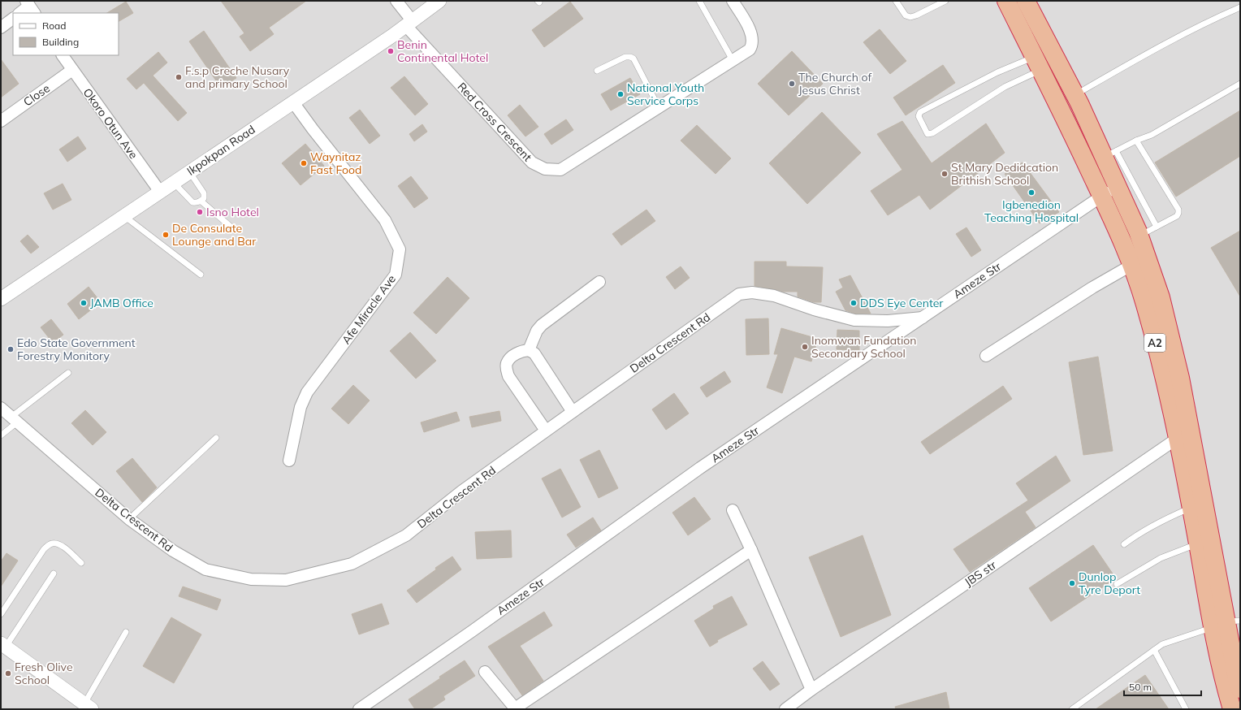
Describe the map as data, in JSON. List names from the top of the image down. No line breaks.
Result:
{"streets":{"highway":["A2"],"street":["Close","Red Cross Crescent","Okoro Otun Ave","Ikpokpan Road","Ameze Str","Afe Miracle Ave","Delta Crescent Rd","JBS str"]},"crossings":[["Close","Okoro Otun Ave"],["Red Cross Crescent","Ikpokpan Road"],["Okoro Otun Ave","Ikpokpan Road"],["Ikpokpan Road","Afe Miracle Ave"],["Ameze Str","Delta Crescent Rd"],["Ameze Str","A2"],["A2","JBS str"]],"places":["Benin Continental Hotel","F.s.p Creche Nusary and primary School","The Church of Jesus Christ","National Youth Service Corps","Waynitaz Fast Food","St Mary Dedidcation Brithish School","Igbenedion Teaching Hospital","Isno Hotel","De Consulate Lounge and Bar","JAMB Office","DDS Eye Center","Inomwan Fundation Secondary School","Edo State Government Forestry Monitory","Dunlop Tyre Deport","Fresh Olive School"],"legend":["Road","Building"],"scale_bar":"50 m"}
